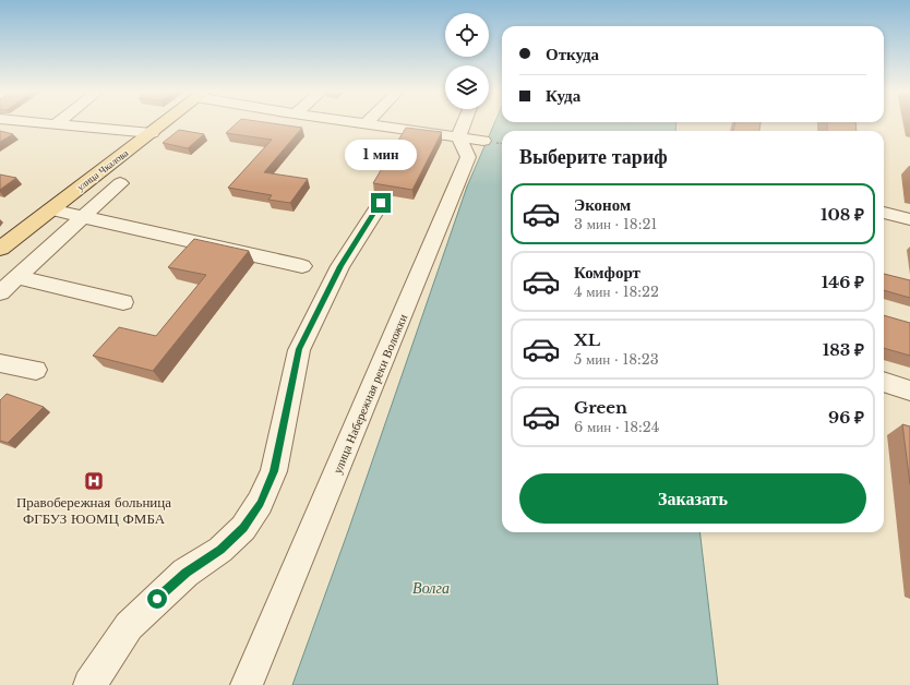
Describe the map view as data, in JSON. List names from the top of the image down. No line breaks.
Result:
{"streets":{"main road":["улица Чкалова"],"street":["улица Набережная реки Воложки"]},"water":["Волга"],"places":{"hospital":["Правобережная больница ФГБУЗ ЮОМЦ ФМБА"]},"page":{"banner":["Откуда","Куда"],"heading":"Выберите тариф","bubble":"1 мин","list":[{"name":"Эконом","note":"3 мин · 18:21","value":"108 ₽"},{"name":"Комфорт","note":"4 мин · 18:22","value":"146 ₽"},{"name":"XL","note":"5 мин · 18:23","value":"183 ₽"},{"name":"Green","note":"6 мин · 18:24","value":"96 ₽"}],"buttons":"Заказать"}}
